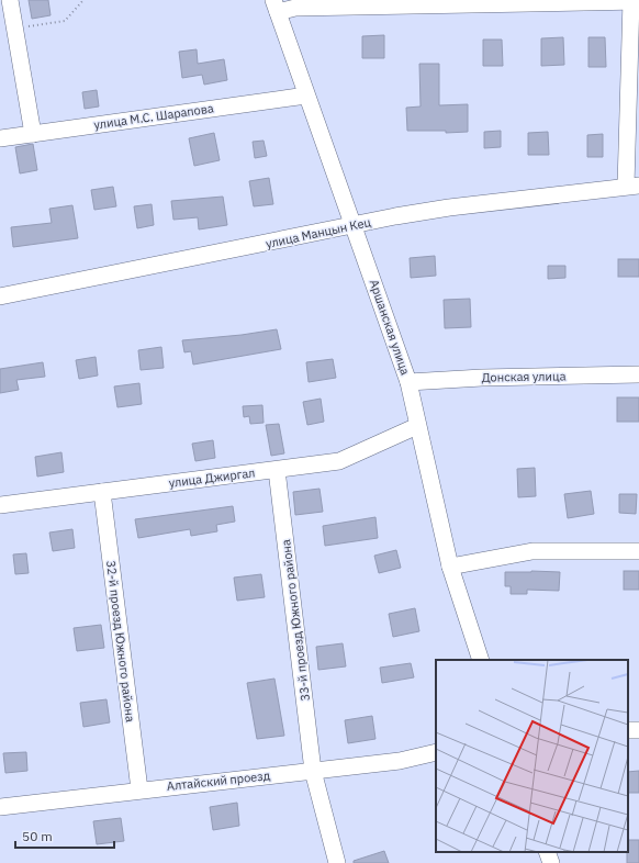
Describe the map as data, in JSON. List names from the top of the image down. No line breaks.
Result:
{"streets":{"street":["улица М.С. Шарапова","улица Манцын Кец","Аршанская улица","Донская улица","улица Джиргал","33-й проезд Южного района","32-й проезд Южного района","Алтайский проезд"]},"crossings":[["улица М.С. Шарапова","Аршанская улица"],["улица Манцын Кец","Аршанская улица"],["Аршанская улица","Донская улица"],["Аршанская улица","улица Джиргал"],["улица Джиргал","33-й проезд Южного района"],["улица Джиргал","32-й проезд Южного района"],["33-й проезд Южного района","Алтайский проезд"],["32-й проезд Южного района","Алтайский проезд"]],"scale_bar":"50 m"}
